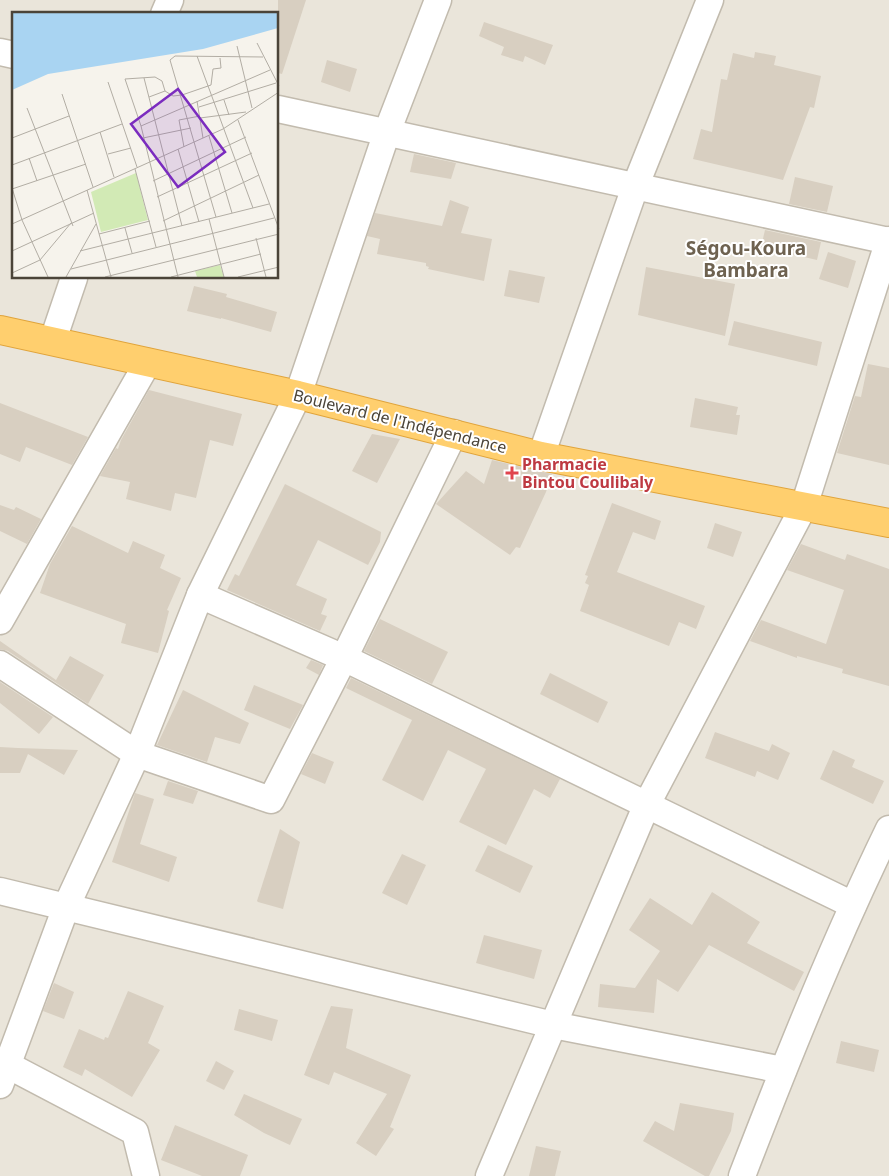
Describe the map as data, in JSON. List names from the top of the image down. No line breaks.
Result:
{"streets":{"highway":["Boulevard de l'Indépendance"]},"districts":["Ségou-Koura Bambara"],"places":{"health":["Pharmacie Bintou Coulibaly"]}}
